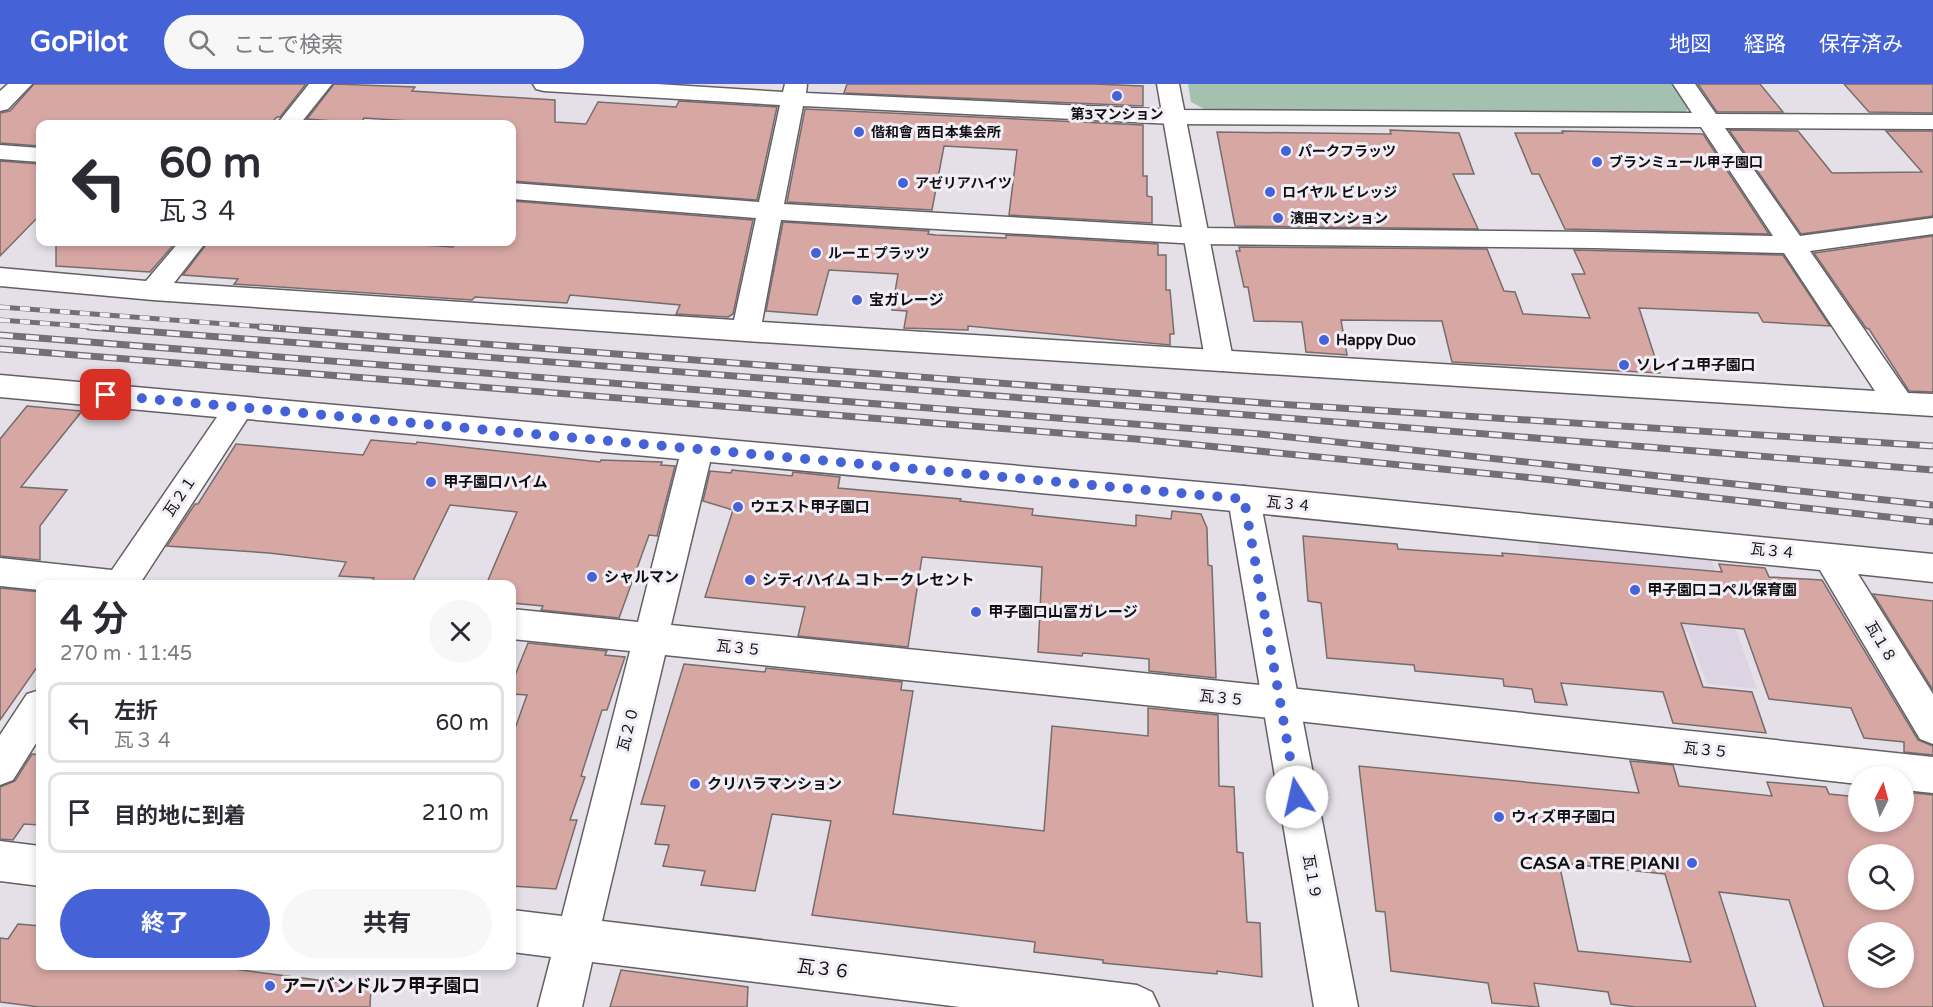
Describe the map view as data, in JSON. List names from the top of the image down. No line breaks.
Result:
{"streets":{"street":["瓦２１","瓦３４","瓦１８","瓦３５","瓦２０","瓦１９","瓦３６"]},"crossings":[["瓦２１","瓦３４"],["瓦３４","瓦１８"],["瓦３４","瓦２０"],["瓦３４","瓦１９"],["瓦３５","瓦２０"],["瓦３５","瓦１９"],["瓦２０","瓦３６"]],"places":["第3マンション","偕和會 西日本集会所","パークフラッツ","ブランミュール甲子園口","アゼリアハイツ","ロイヤル ビレッジ","濱田マンション","ルーエ プラッツ","宝ガレージ","Happy Duo","ソレイユ甲子園口","甲子園口ハイム","ウエスト甲子園口","シャルマン","シティハイム コトークレセント","甲子園口コペル保育園","甲子園口山冨ガレージ","クリハラマンション","ウィズ甲子園口","CASA a TRE PIANI","アーバンドルフ甲子園口"],"north":"top","page":{"header":"GoPilot","search":"ここで検索","nav":["地図","経路","保存済み"],"turn":["60 m","瓦３４"],"heading":["4 分","270 m · 11:45"],"list":[{"name":"左折","note":"瓦３４","value":"60 m"},{"name":"目的地に到着","value":"210 m"}],"buttons":["終了","共有"]}}
